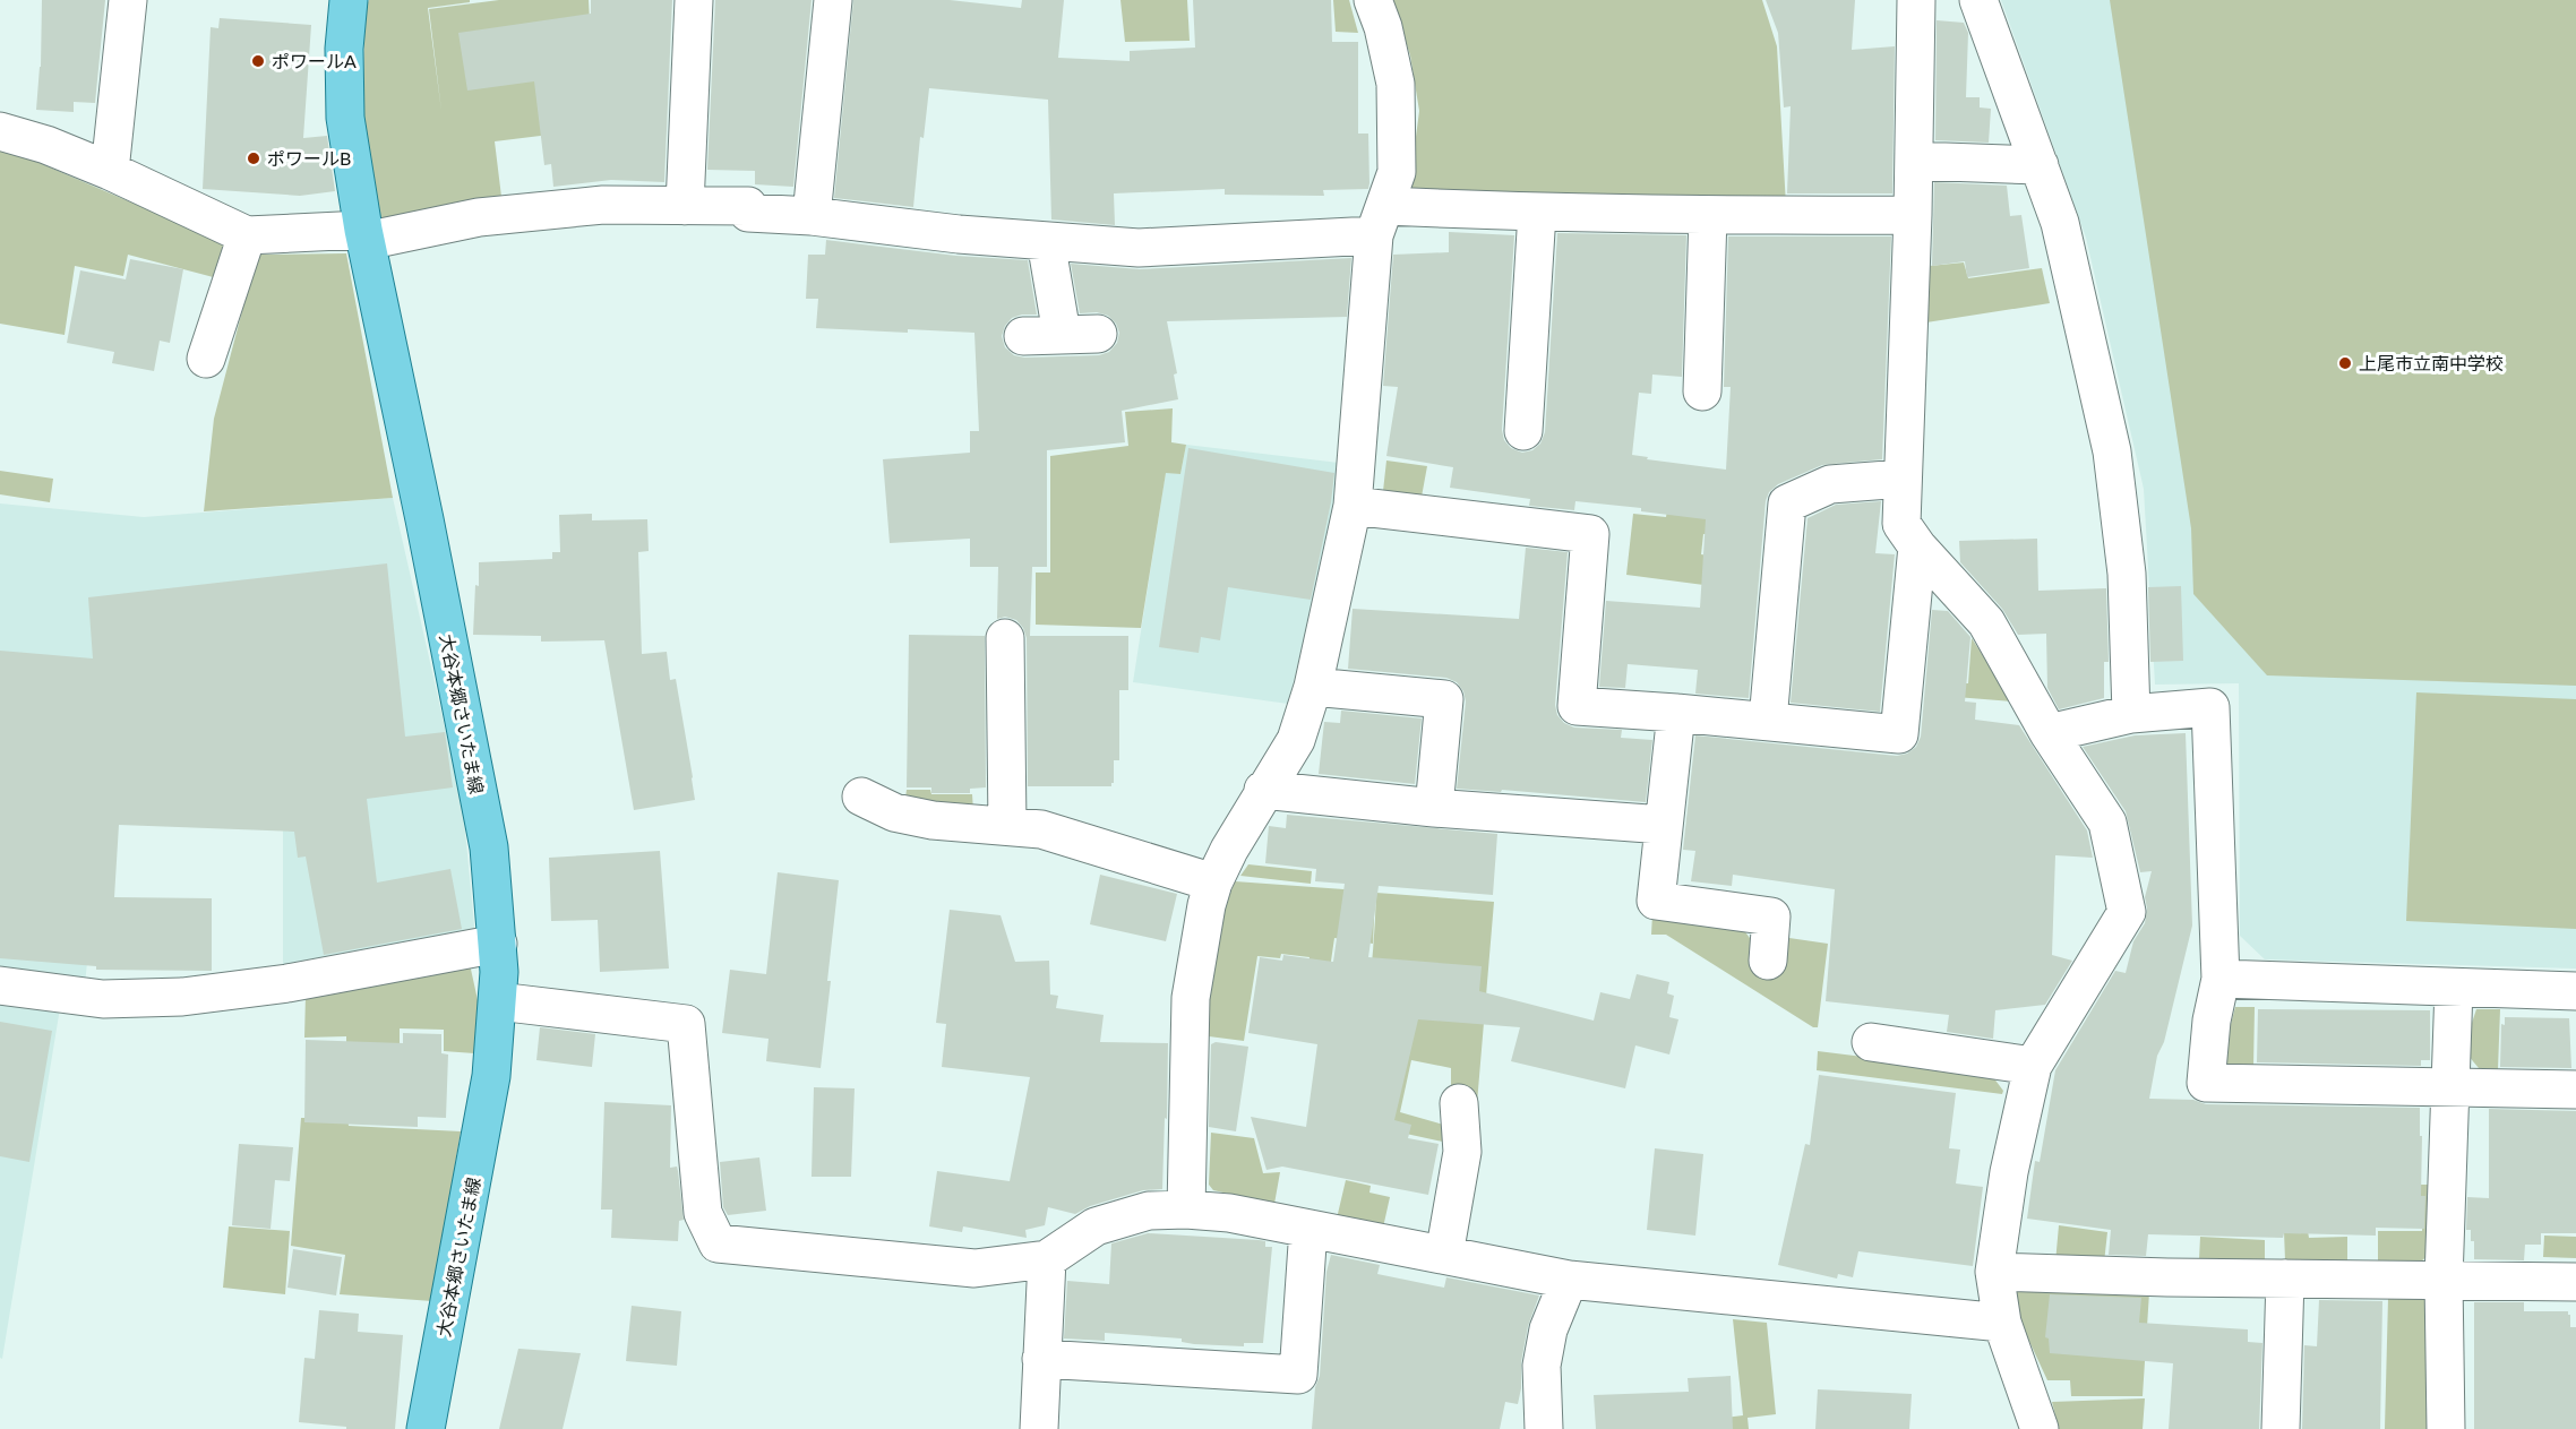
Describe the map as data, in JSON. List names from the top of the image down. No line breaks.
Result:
{"streets":{"main road":["大谷本郷さいたま線"]},"places":["ポワールA","ポワールB","上尾市立南中学校"]}
